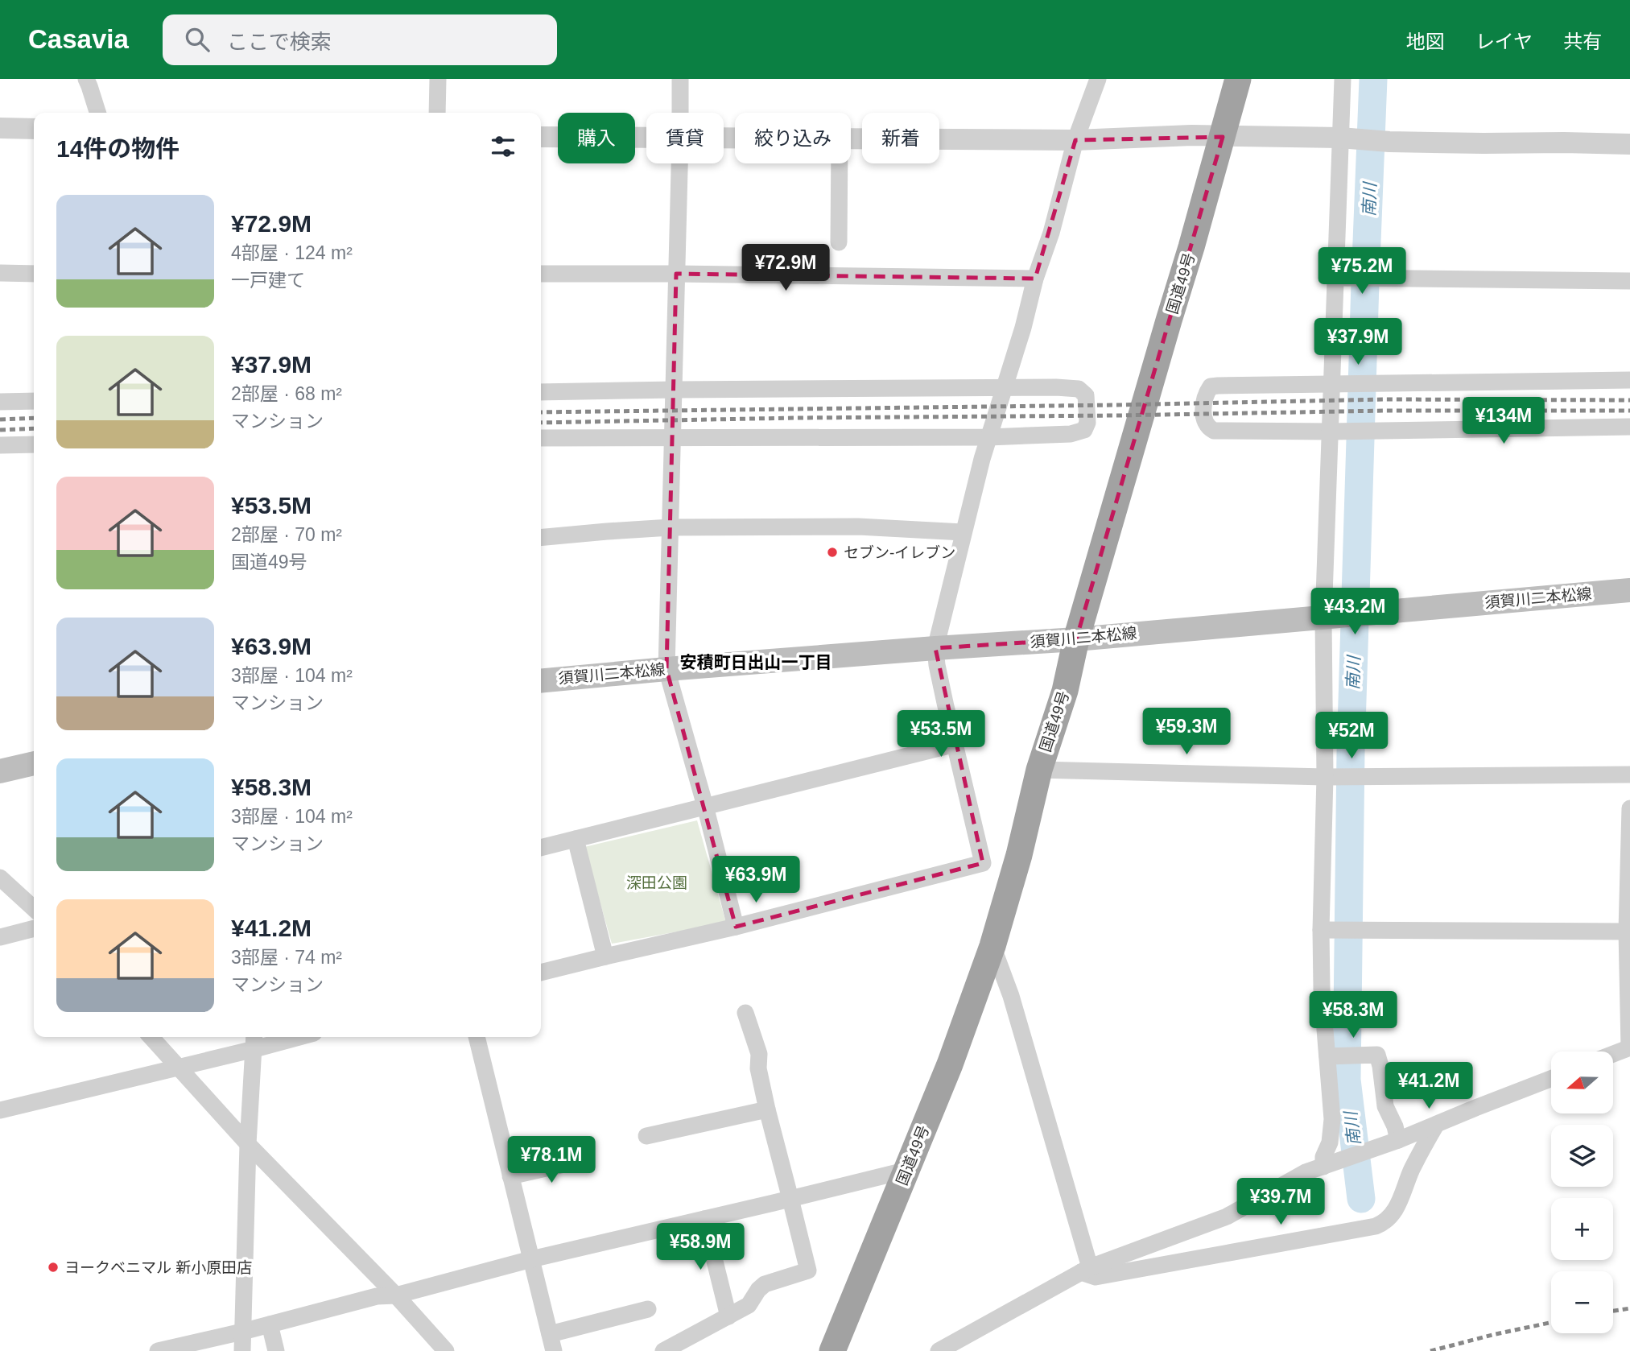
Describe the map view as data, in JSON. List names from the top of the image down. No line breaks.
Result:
{"streets":{"highway":["国道49号"],"main road":["須賀川二本松線"]},"crossings":[["国道49号","須賀川二本松線"]],"districts":["安積町日出山一丁目"],"water":["南川"],"parks":["深田公園"],"places":["セブン-イレブン","ヨークベニマル 新小原田店"],"north":"left","page":{"header":"Casavia","search":"ここで検索","nav":["地図","レイヤ","共有"],"chip":["購入","賃貸","絞り込み","新着"],"heading":"14件の物件","list":[{"name":"¥72.9M","note":"4部屋 · 124 m² · 一戸建て"},{"name":"¥37.9M","note":"2部屋 · 68 m² · マンション"},{"name":"¥53.5M","note":"2部屋 · 70 m² · 国道49号"},{"name":"¥63.9M","note":"3部屋 · 104 m² · マンション"},{"name":"¥58.3M","note":"3部屋 · 104 m² · マンション"},{"name":"¥41.2M","note":"3部屋 · 74 m² · マンション"}],"price":["¥72.9M","¥75.2M","¥37.9M","¥134M","¥43.2M","¥59.3M","¥53.5M","¥52M","¥63.9M","¥58.3M","¥41.2M","¥78.1M","¥39.7M","¥58.9M"],"map_buttons":["+","−"]}}
